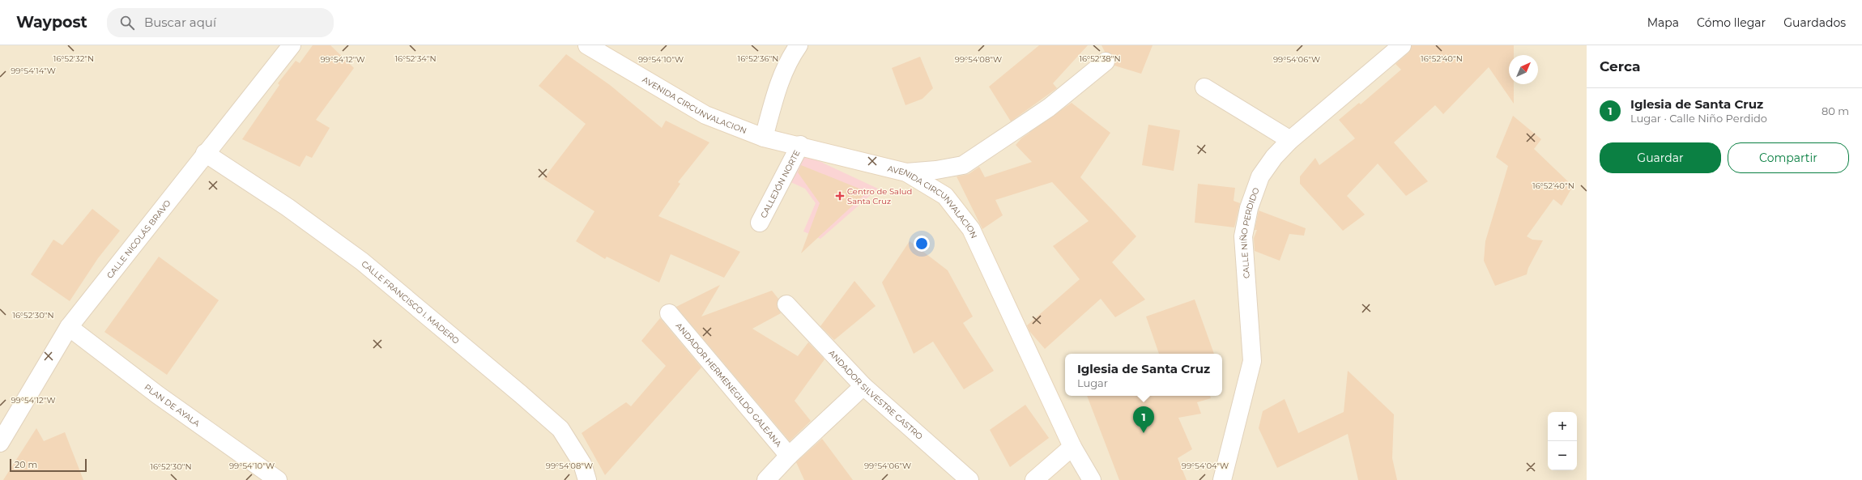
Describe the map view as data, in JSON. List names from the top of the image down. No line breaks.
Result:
{"streets":{"street":["AVENIDA CIRCUNVALACION","CALLEJÓN NORTE","CALLE NIÑO PERDIDO","CALLE NICOLÁS BRAVO","CALLE FRANCISCO I. MADERO","ANDADOR HERMENEGILDO GALEANA","ANDADOR SILVESTRE CASTRO","PLAN DE AYALA"]},"crossings":[["AVENIDA CIRCUNVALACION","CALLEJÓN NORTE"],["CALLE NICOLÁS BRAVO","CALLE FRANCISCO I. MADERO"],["CALLE NICOLÁS BRAVO","PLAN DE AYALA"]],"places":{"health":["Centro de Salud Santa Cruz"]},"scale_bar":"20 m","north":"top right","page":{"header":"Waypost","search":"Buscar aquí","nav":["Mapa","Cómo llegar","Guardados"],"heading":"Cerca","list":[{"mark":"1","name":"Iglesia de Santa Cruz","note":"Lugar · Calle Niño Perdido","value":"80 m"}],"buttons":["Guardar","Compartir"],"popup":["Iglesia de Santa Cruz","Lugar"],"pins":"1","map_buttons":["+","−"],"scale":"20 m"},"coordinates":["16°52'32\"N","16°52'34\"N","16°52'36\"N","16°52'38\"N","16°52'40\"N","99°54'12\"W","99°54'10\"W","99°54'08\"W","99°54'06\"W","99°54'14\"W","16°52'30\"N","99°54'04\"W"]}
